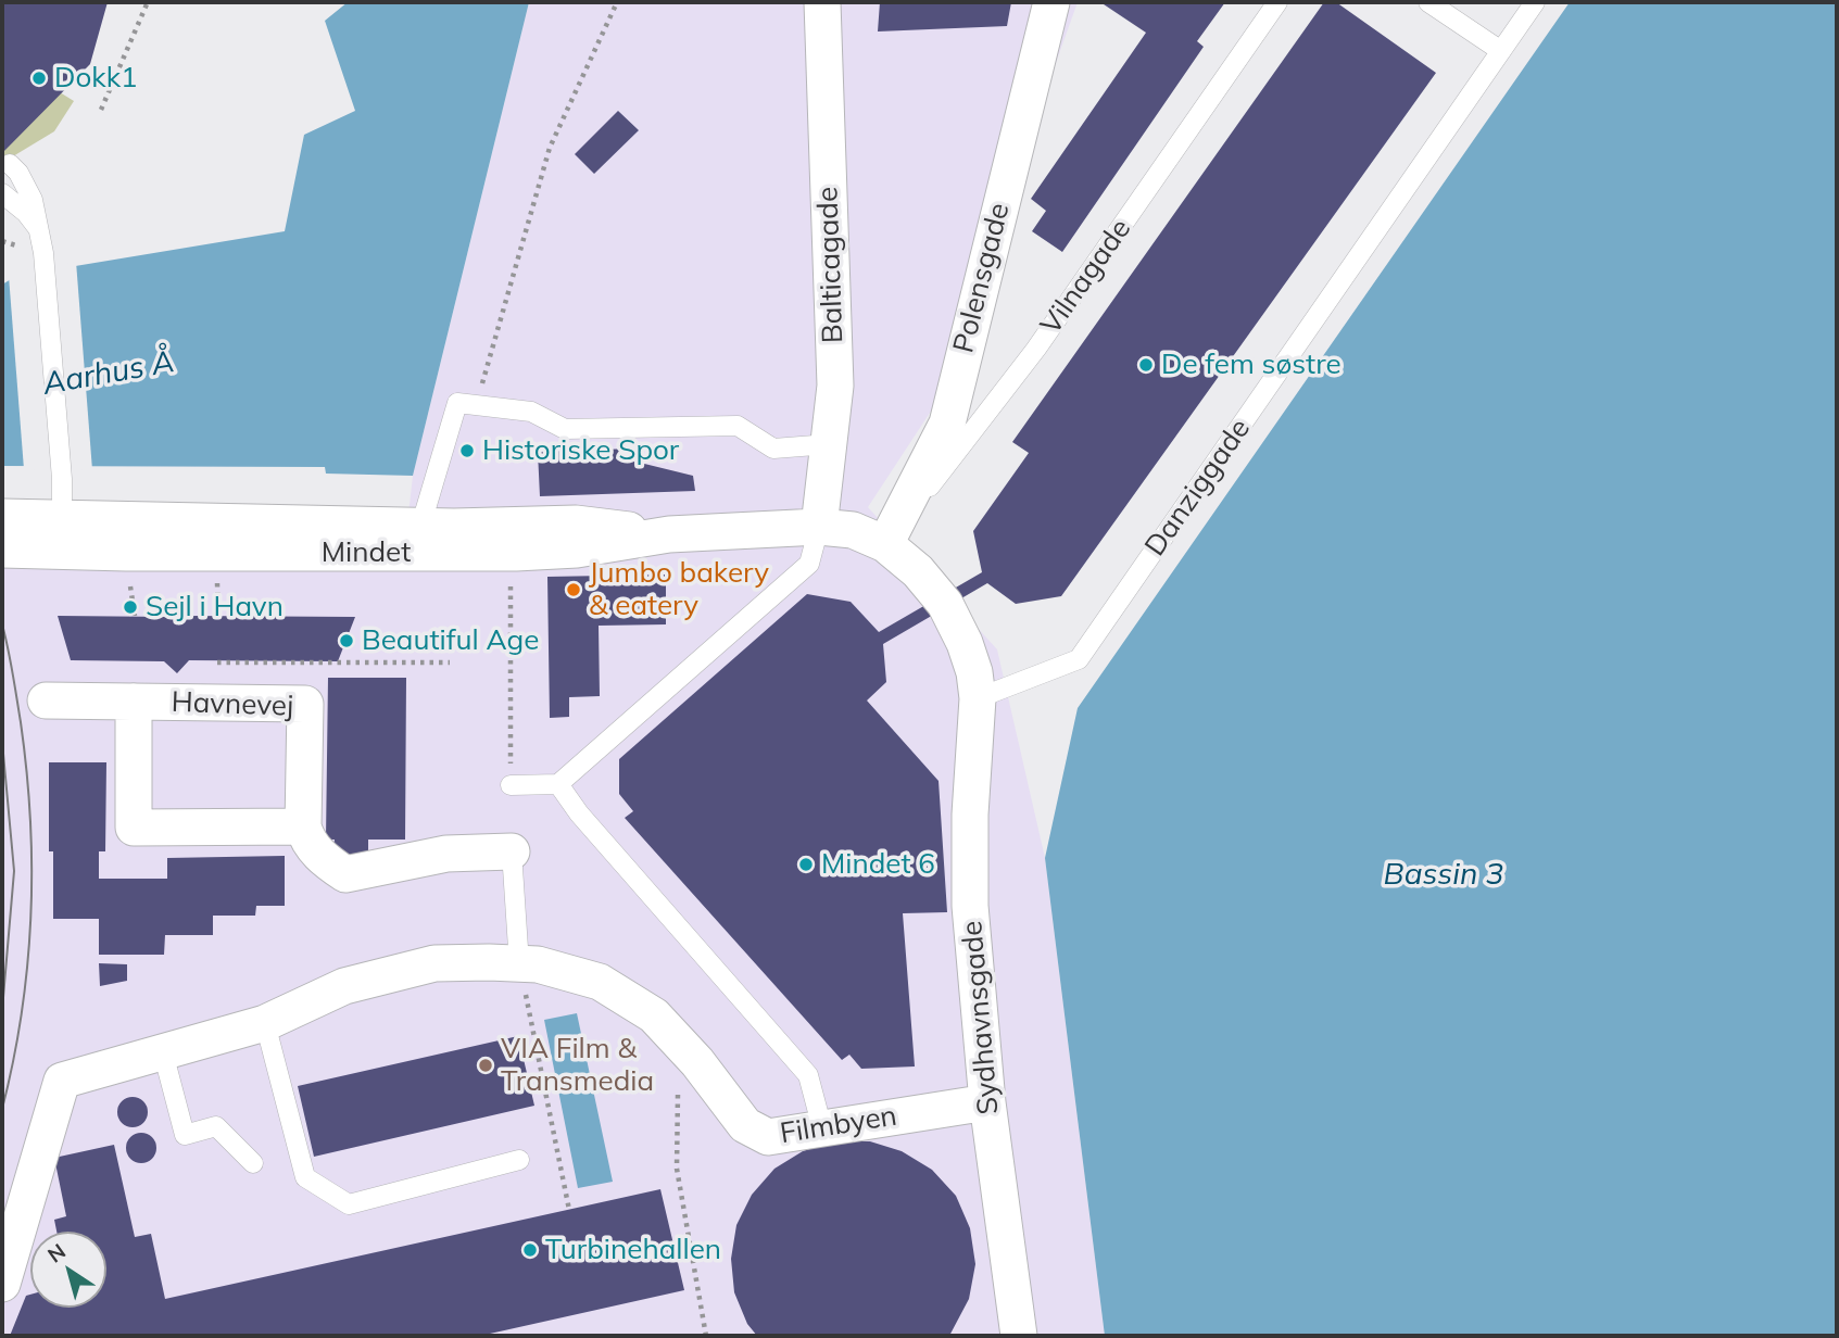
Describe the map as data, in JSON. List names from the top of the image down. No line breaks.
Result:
{"streets":{"street":["Balticagade","Polensgade","Mindet","Havnevej","Sydhavnsgade","Filmbyen"],"lane":["Vilnagade","Danziggade"]},"crossings":[["Balticagade","Mindet"],["Vilnagade","Polensgade"],["Vilnagade","Mindet"],["Polensgade","Mindet"],["Danziggade","Mindet"],["Danziggade","Sydhavnsgade"],["Mindet","Sydhavnsgade"],["Sydhavnsgade","Filmbyen"]],"water":["Aarhus Å","Bassin 3"],"places":["Dokk1","De fem søstre","Historiske Spor","Jumbo bakery & eatery","Sejl i Havn","Beautiful Age","Mindet 6","VIA Film & Transmedia","Turbinehallen"],"north":"top left"}
